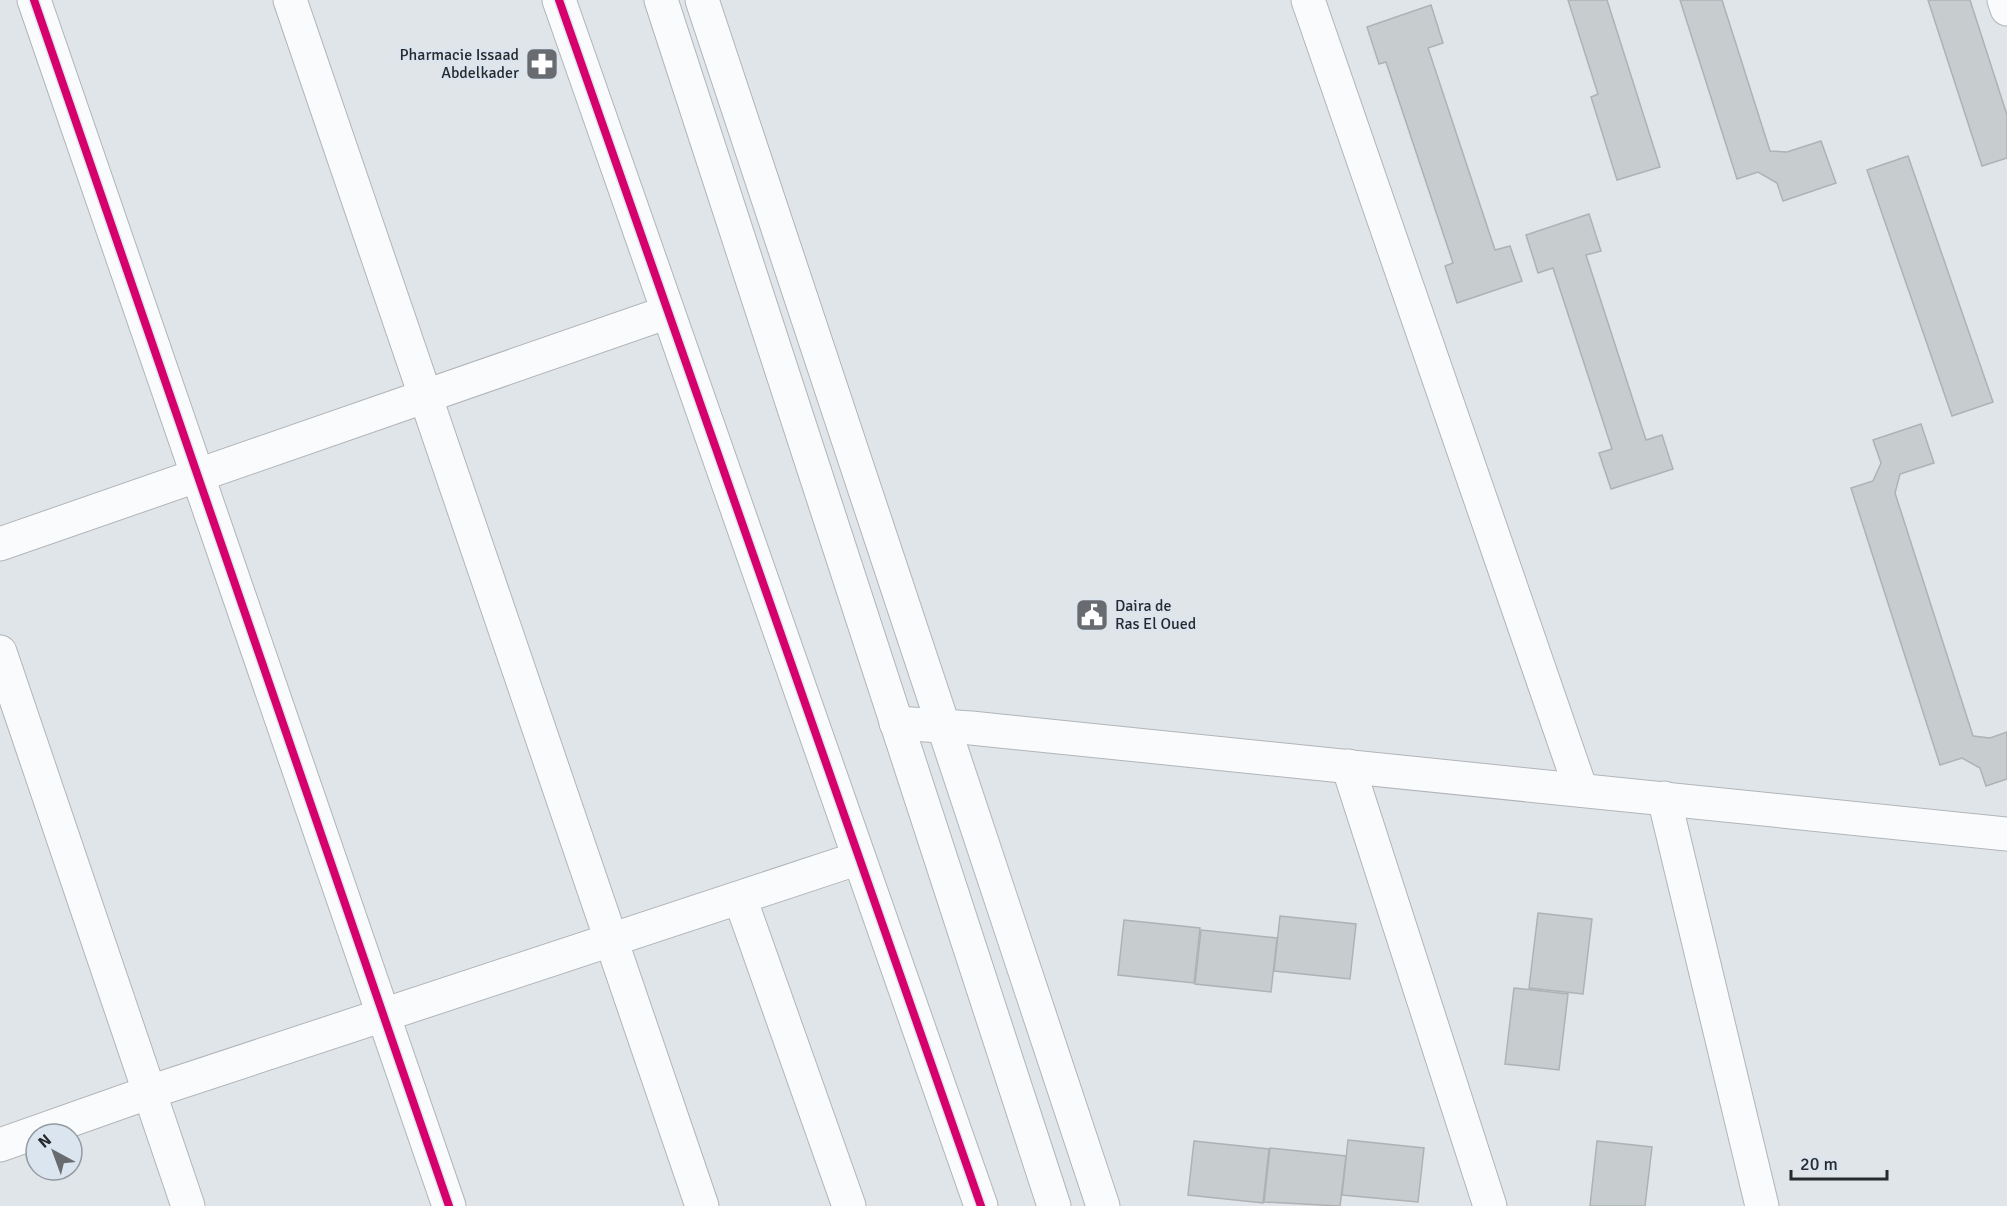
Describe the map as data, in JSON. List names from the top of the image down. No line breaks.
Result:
{"places":{"pharmacy":["Pharmacie Issaad Abdelkader"],"public building":["Daira de Ras El Oued"]},"scale_bar":"20 m","north":"top left"}
